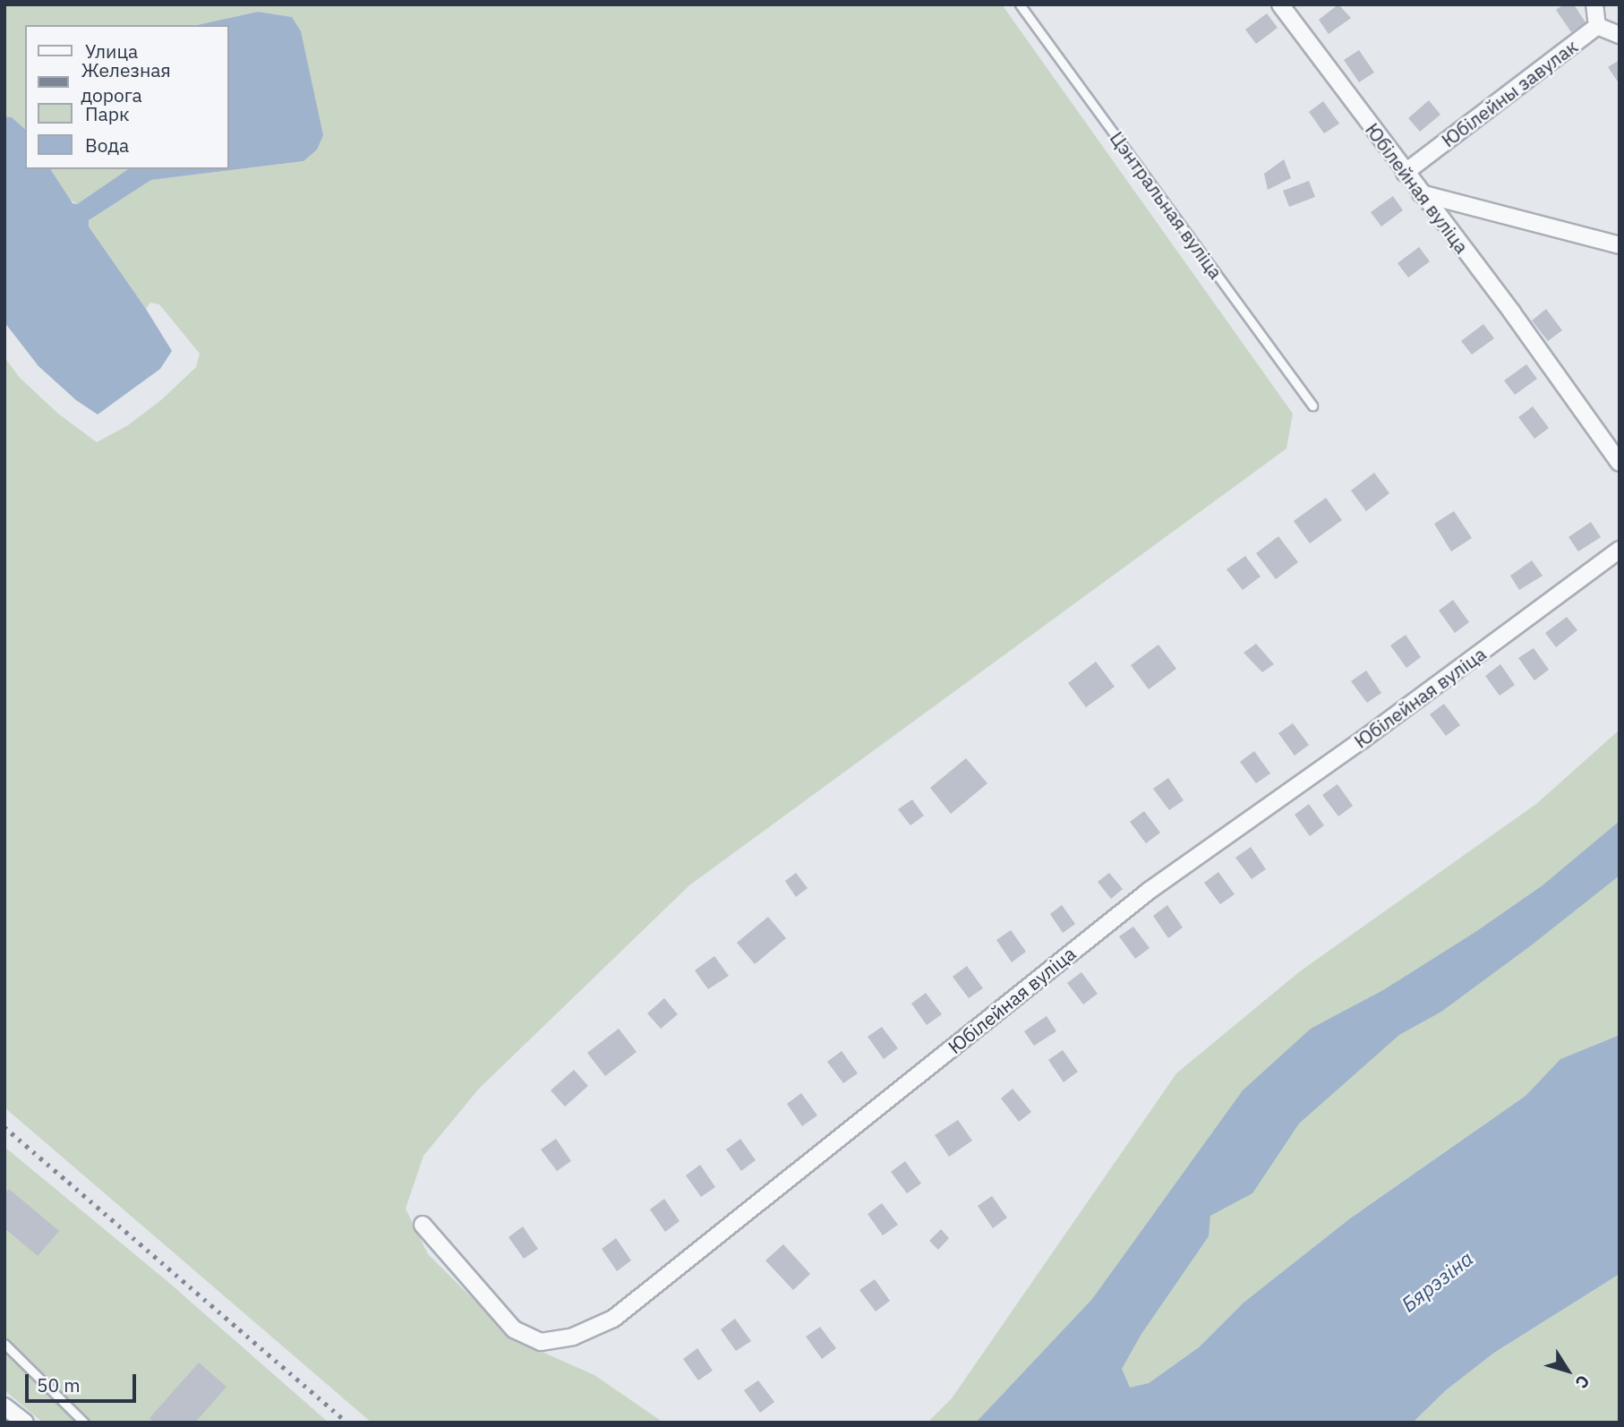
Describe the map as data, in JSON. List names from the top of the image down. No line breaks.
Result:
{"streets":{"street":["Юбілейны завулак","Юбілейная вуліца"],"lane":["Цэнтральная вуліца"]},"crossings":[["Юбілейны завулак","Юбілейная вуліца"]],"water":["Бярэзіна"],"legend":["Улица","Железная дорога","Парк","Вода"],"scale_bar":"50 m","north":"bottom right"}
